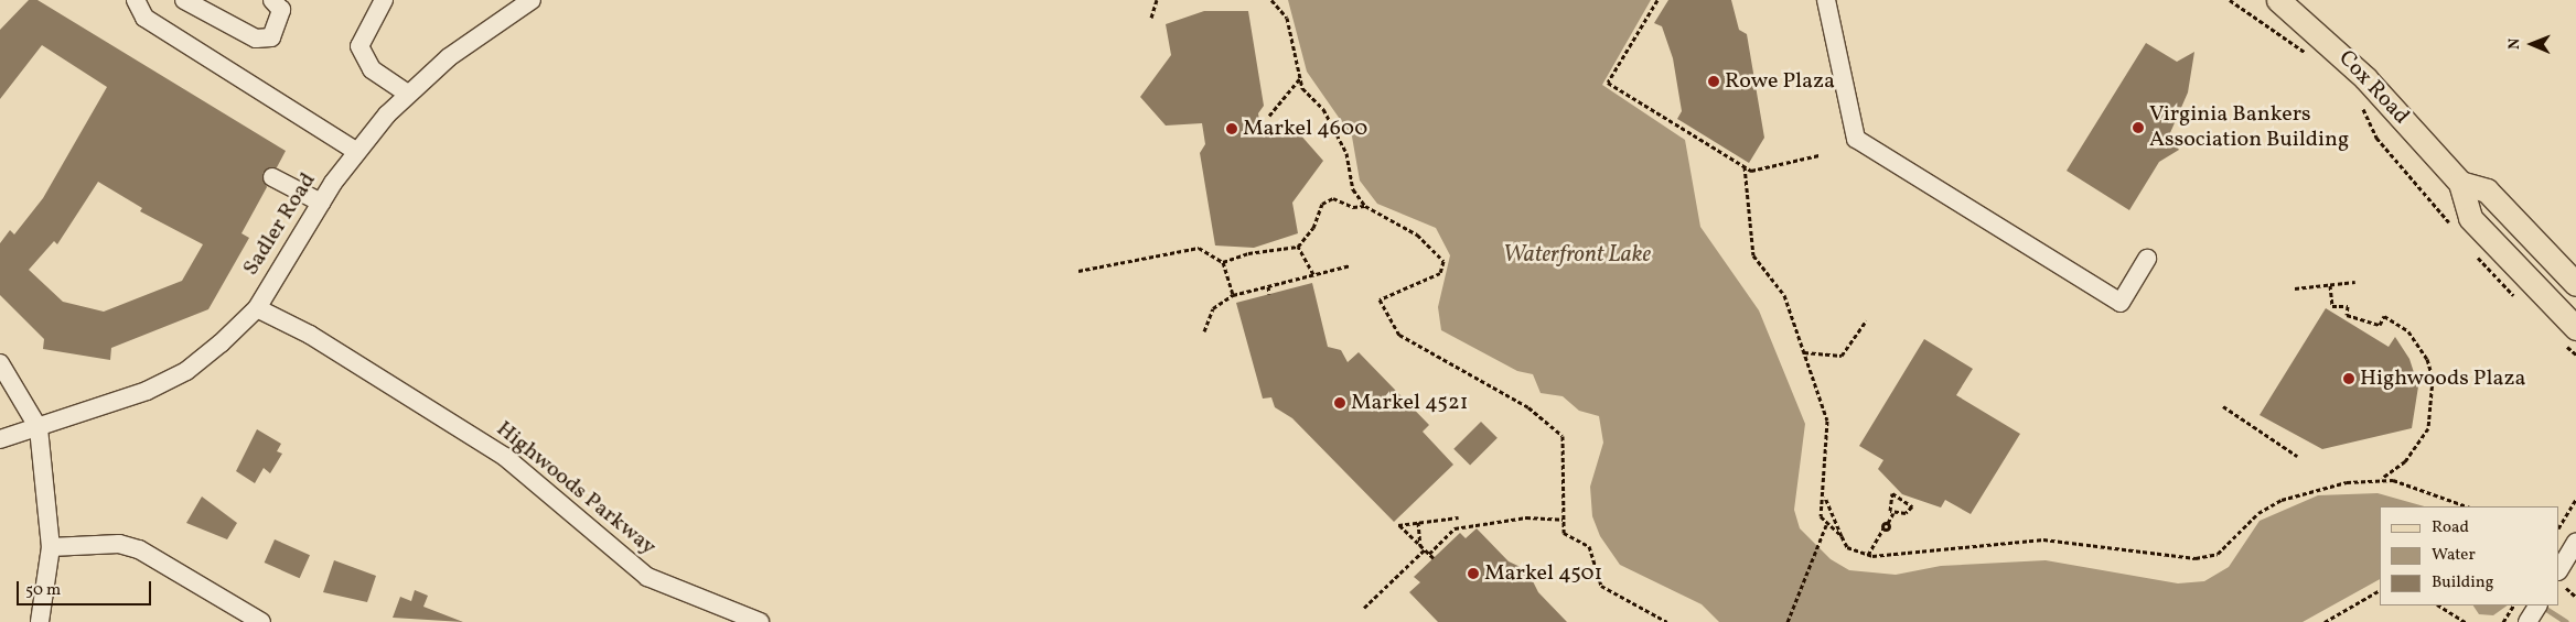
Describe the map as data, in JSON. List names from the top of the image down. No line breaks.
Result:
{"streets":{"main road":["Cox Road"],"street":["Sadler Road","Highwoods Parkway"]},"crossings":[["Sadler Road","Highwoods Parkway"]],"water":["Waterfront Lake"],"places":["Rowe Plaza","Virginia Bankers Association Building","Markel 4600","Highwoods Plaza","Markel 4521","Markel 4501"],"legend":["Road","Water","Building"],"scale_bar":"50 m","north":"left"}
